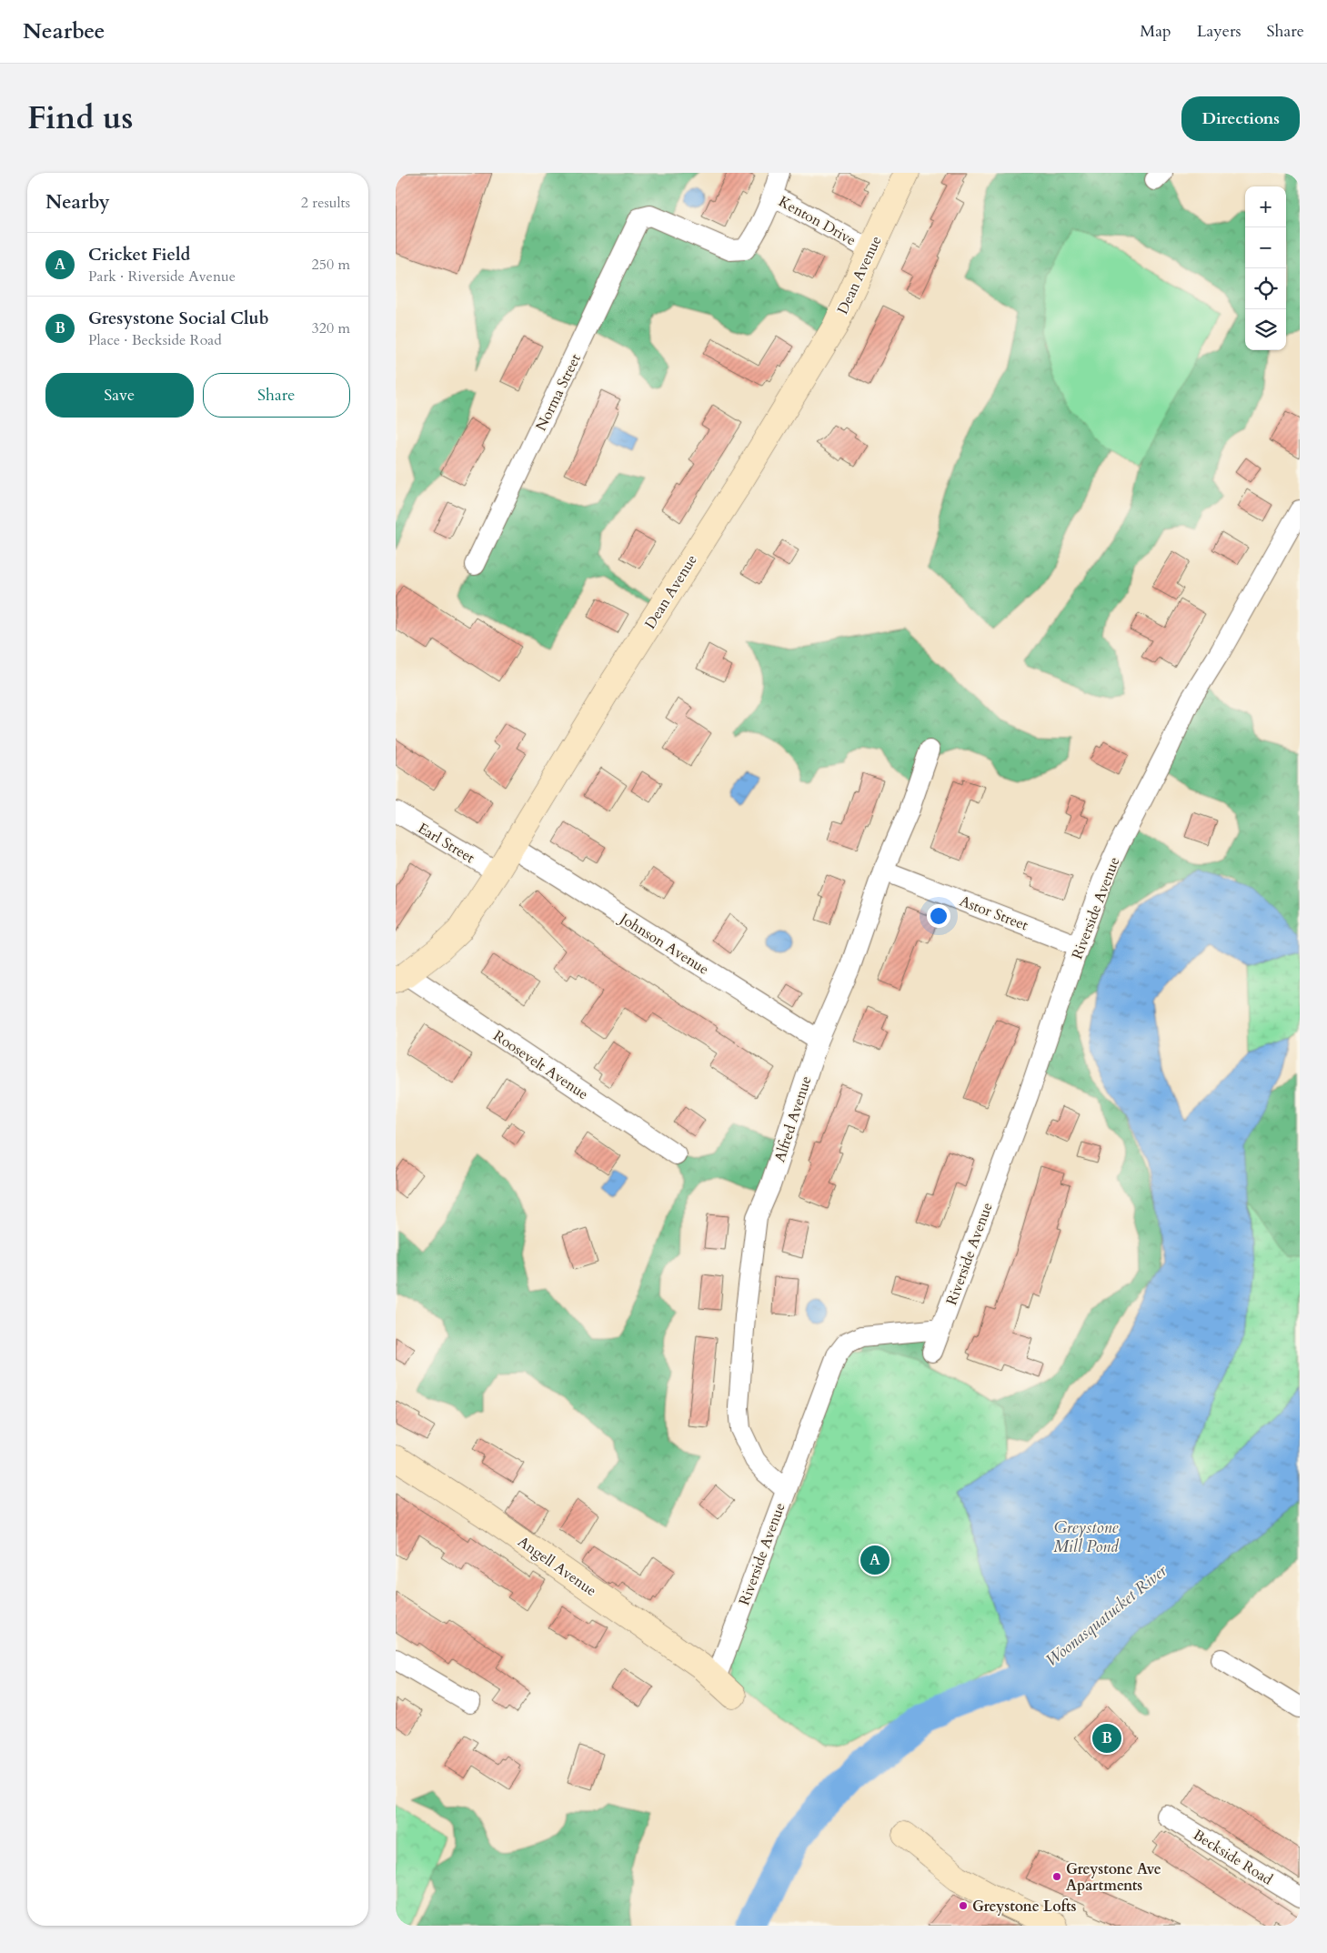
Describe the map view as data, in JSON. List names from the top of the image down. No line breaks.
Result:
{"streets":{"street":["Kenton Drive","Dean Avenue","Norma Street","Earl Street","Riverside Avenue","Astor Street","Johnson Avenue","Roosevelt Avenue","Alfred Avenue","Angell Avenue","Beckside Road"]},"crossings":[["Kenton Drive","Dean Avenue"],["Kenton Drive","Norma Street"],["Dean Avenue","Earl Street"],["Dean Avenue","Johnson Avenue"],["Dean Avenue","Roosevelt Avenue"],["Riverside Avenue","Astor Street"],["Riverside Avenue","Alfred Avenue"],["Riverside Avenue","Angell Avenue"],["Astor Street","Alfred Avenue"],["Johnson Avenue","Alfred Avenue"]],"water":["Greystone Mill Pond","Woonasquatucket River"],"places":["Greystone Ave Apartments","Greystone Lofts"],"page":{"header":"Nearbee","nav":["Map","Layers","Share"],"title":"Find us","buttons":["Directions",["Save","Share"]],"heading":["Nearby","2 results"],"map_buttons":["+","−"],"list":[{"mark":"A","name":"Cricket Field","note":"Park · Riverside Avenue","value":"250 m"},{"mark":"B","name":"Gresystone Social Club","note":"Place · Beckside Road","value":"320 m"}],"pins":["A","B"]}}
